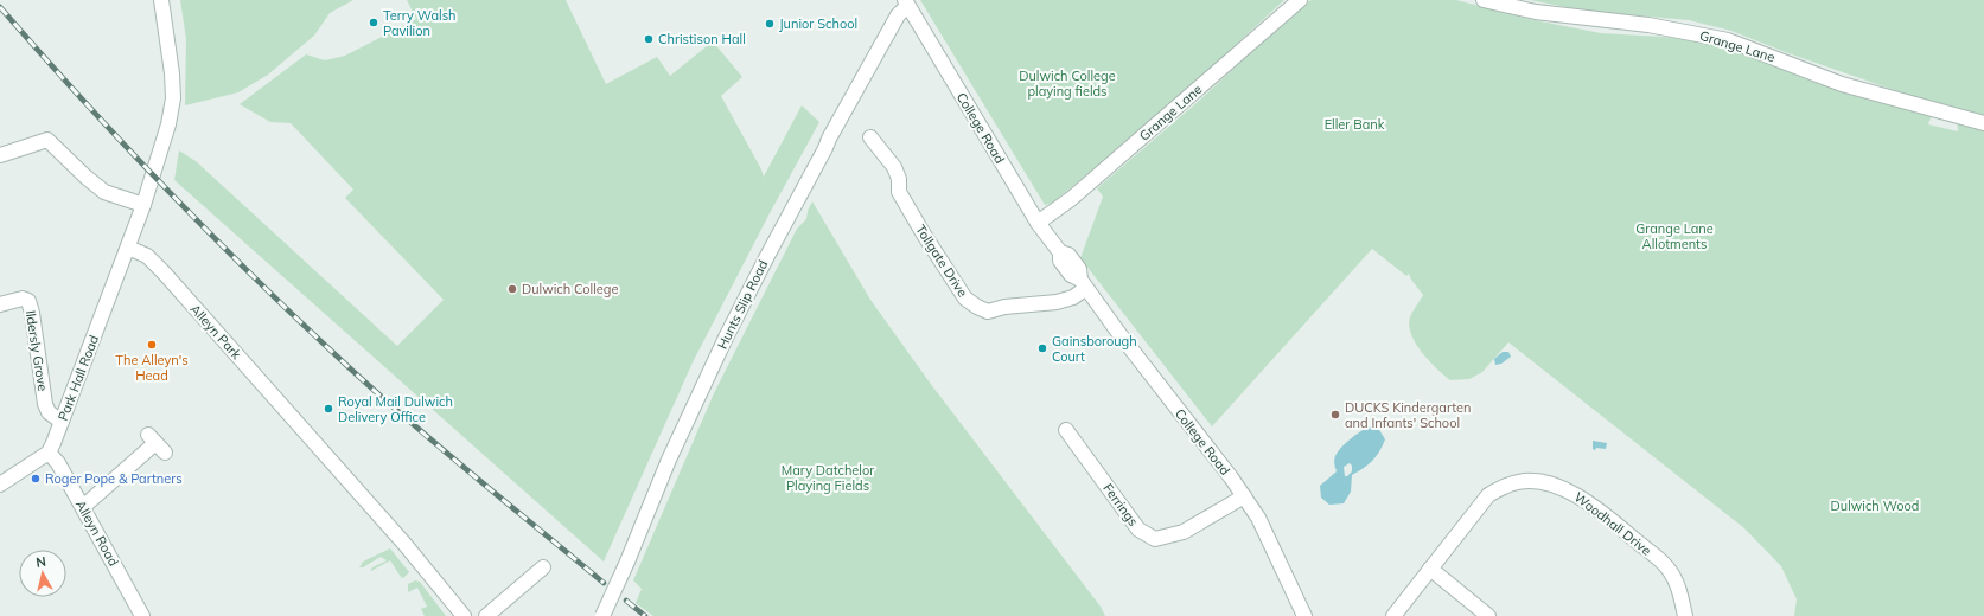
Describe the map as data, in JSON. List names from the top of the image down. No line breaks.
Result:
{"streets":{"street":["Grange Lane","College Road","Tollgate Drive","Hunts Slip Road","Alleyn Park","Ildersly Grove","Park Hall Road","Ferrings","Woodhall Drive","Alleyn Road"]},"crossings":[["Grange Lane","College Road"],["College Road","Tollgate Drive"],["College Road","Hunts Slip Road"],["College Road","Ferrings"],["Alleyn Park","Park Hall Road"],["Ildersly Grove","Park Hall Road"],["Park Hall Road","Alleyn Road"]],"parks":["Dulwich College playing fields","Eller Bank","Grange Lane Allotments","Mary Datchelor Playing Fields","Dulwich Wood"],"places":["Terry Walsh Pavilion","Junior School","Christison Hall","Dulwich College","The Alleyn's Head","Gainsborough Court","Royal Mail Dulwich Delivery Office","DUCKS Kindergarten and Infants' School","Roger Pope & Partners"],"north":"top"}
